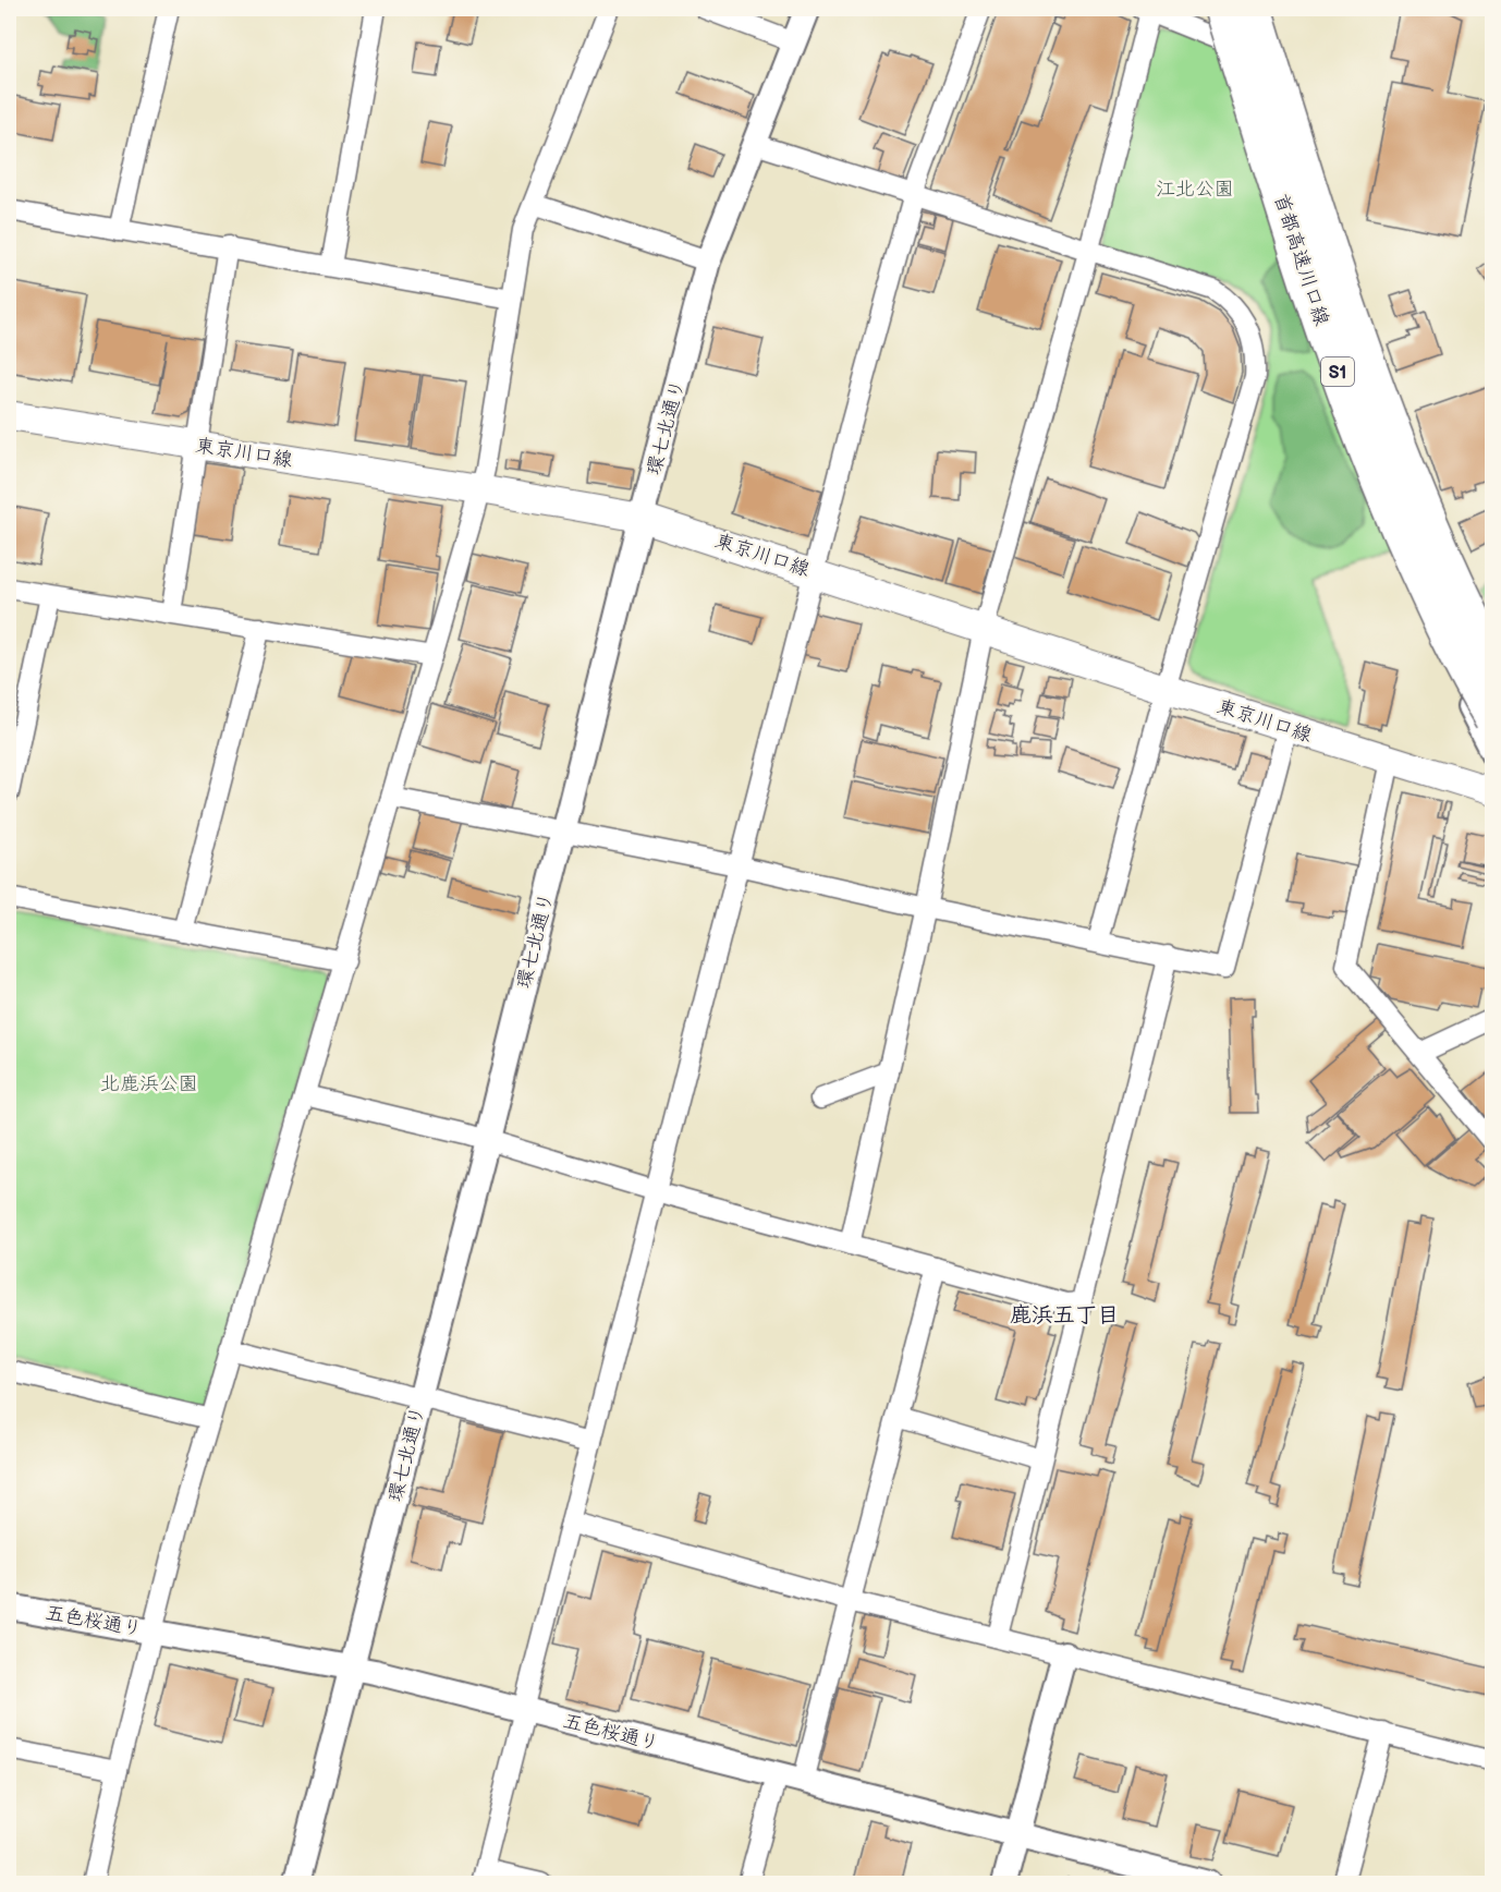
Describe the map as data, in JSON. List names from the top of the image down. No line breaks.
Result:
{"streets":{"highway":["首都高速川口線","S1"],"main road":["東京川口線"],"street":["環七北通り","五色桜通り"]},"crossings":[["環七北通り","東京川口線"],["環七北通り","五色桜通り"]],"districts":["鹿浜五丁目"],"parks":["江北公園","北鹿浜公園"]}
